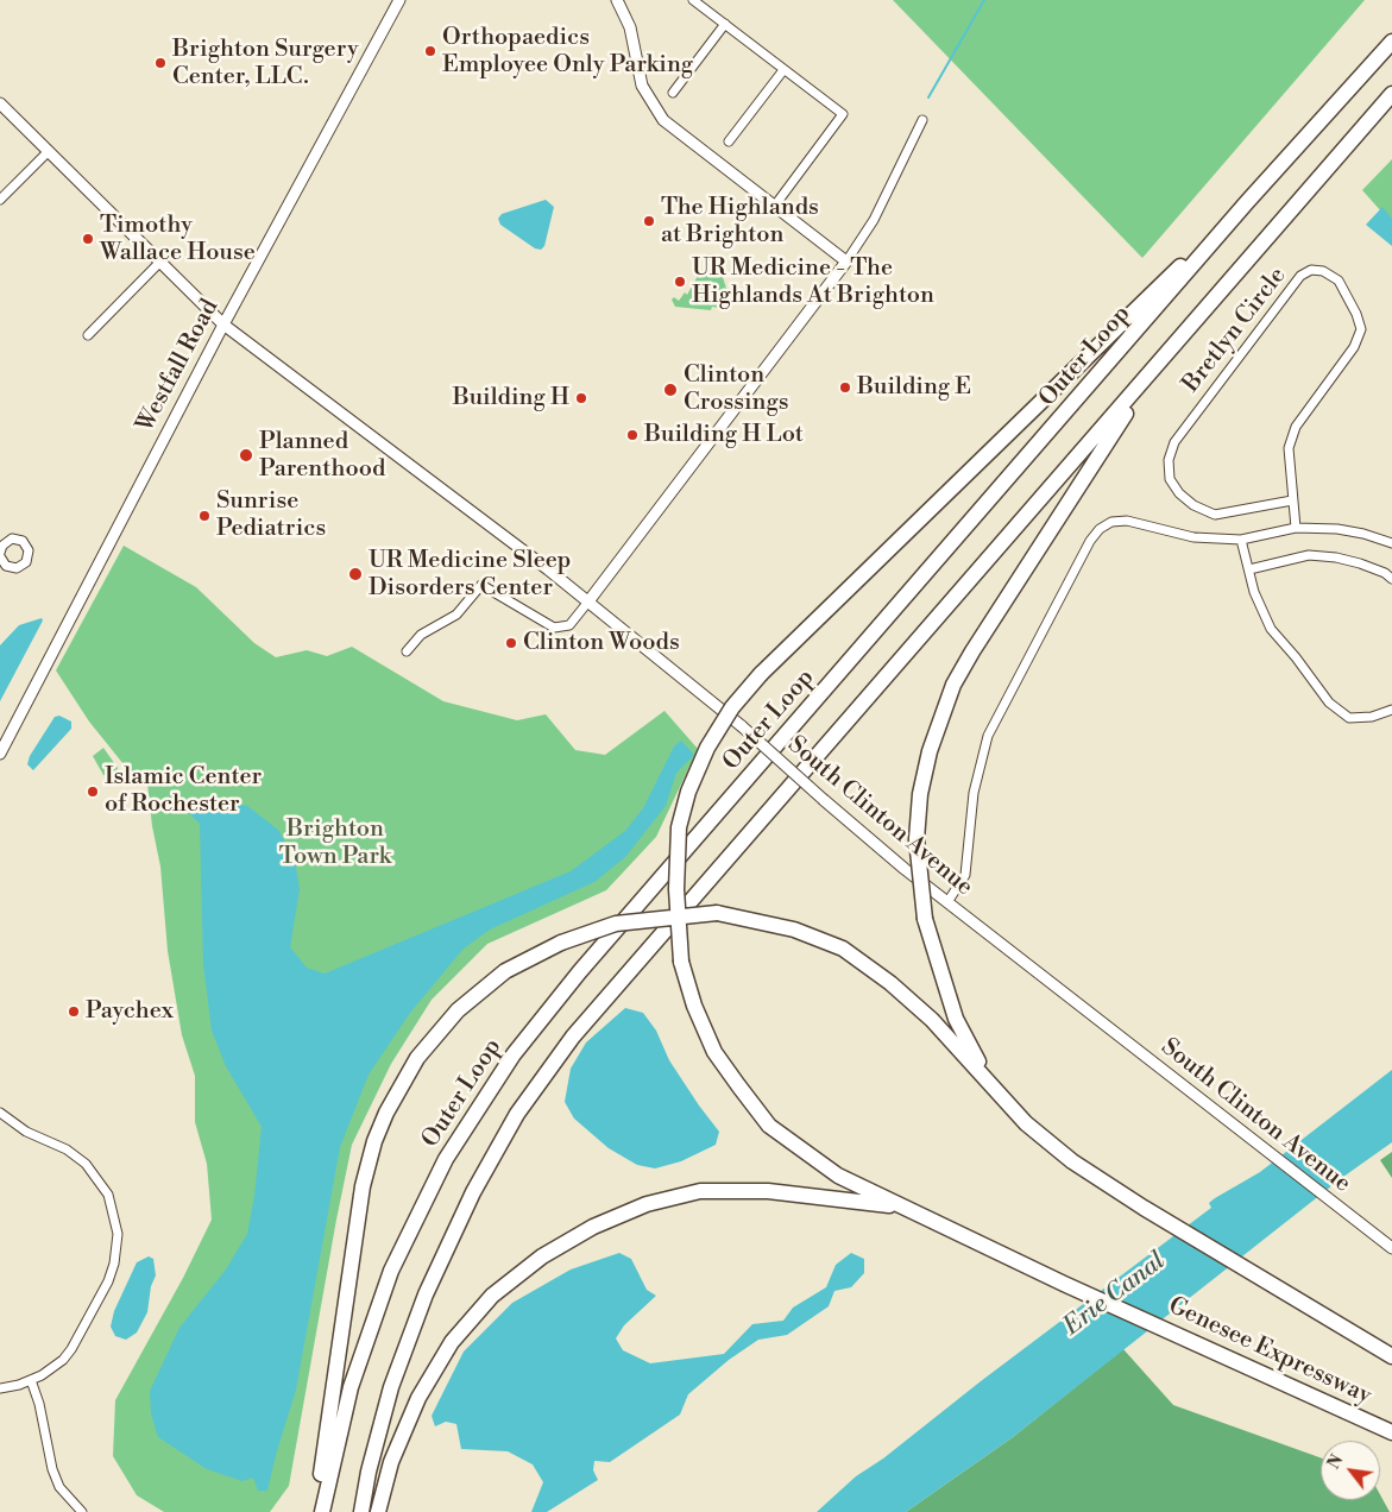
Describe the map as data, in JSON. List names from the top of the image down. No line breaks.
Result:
{"streets":{"highway":["Outer Loop","Genesee Expressway"],"street":["Bretlyn Circle","Westfall Road","South Clinton Avenue"]},"crossings":[["Outer Loop","Genesee Expressway"],["Westfall Road","South Clinton Avenue"]],"water":["Erie Canal"],"parks":["Brighton Town Park"],"places":["Orthopaedics Employee Only Parking","Brighton Surgery Center, LLC.","The Highlands at Brighton","Timothy Wallace House","UR Medicine - The Highlands At Brighton","Building E","Clinton Crossings","Building H","Building H Lot","Planned Parenthood","Sunrise Pediatrics","UR Medicine Sleep Disorders Center","Clinton Woods","Islamic Center of Rochester","Paychex"],"north":"top left"}
